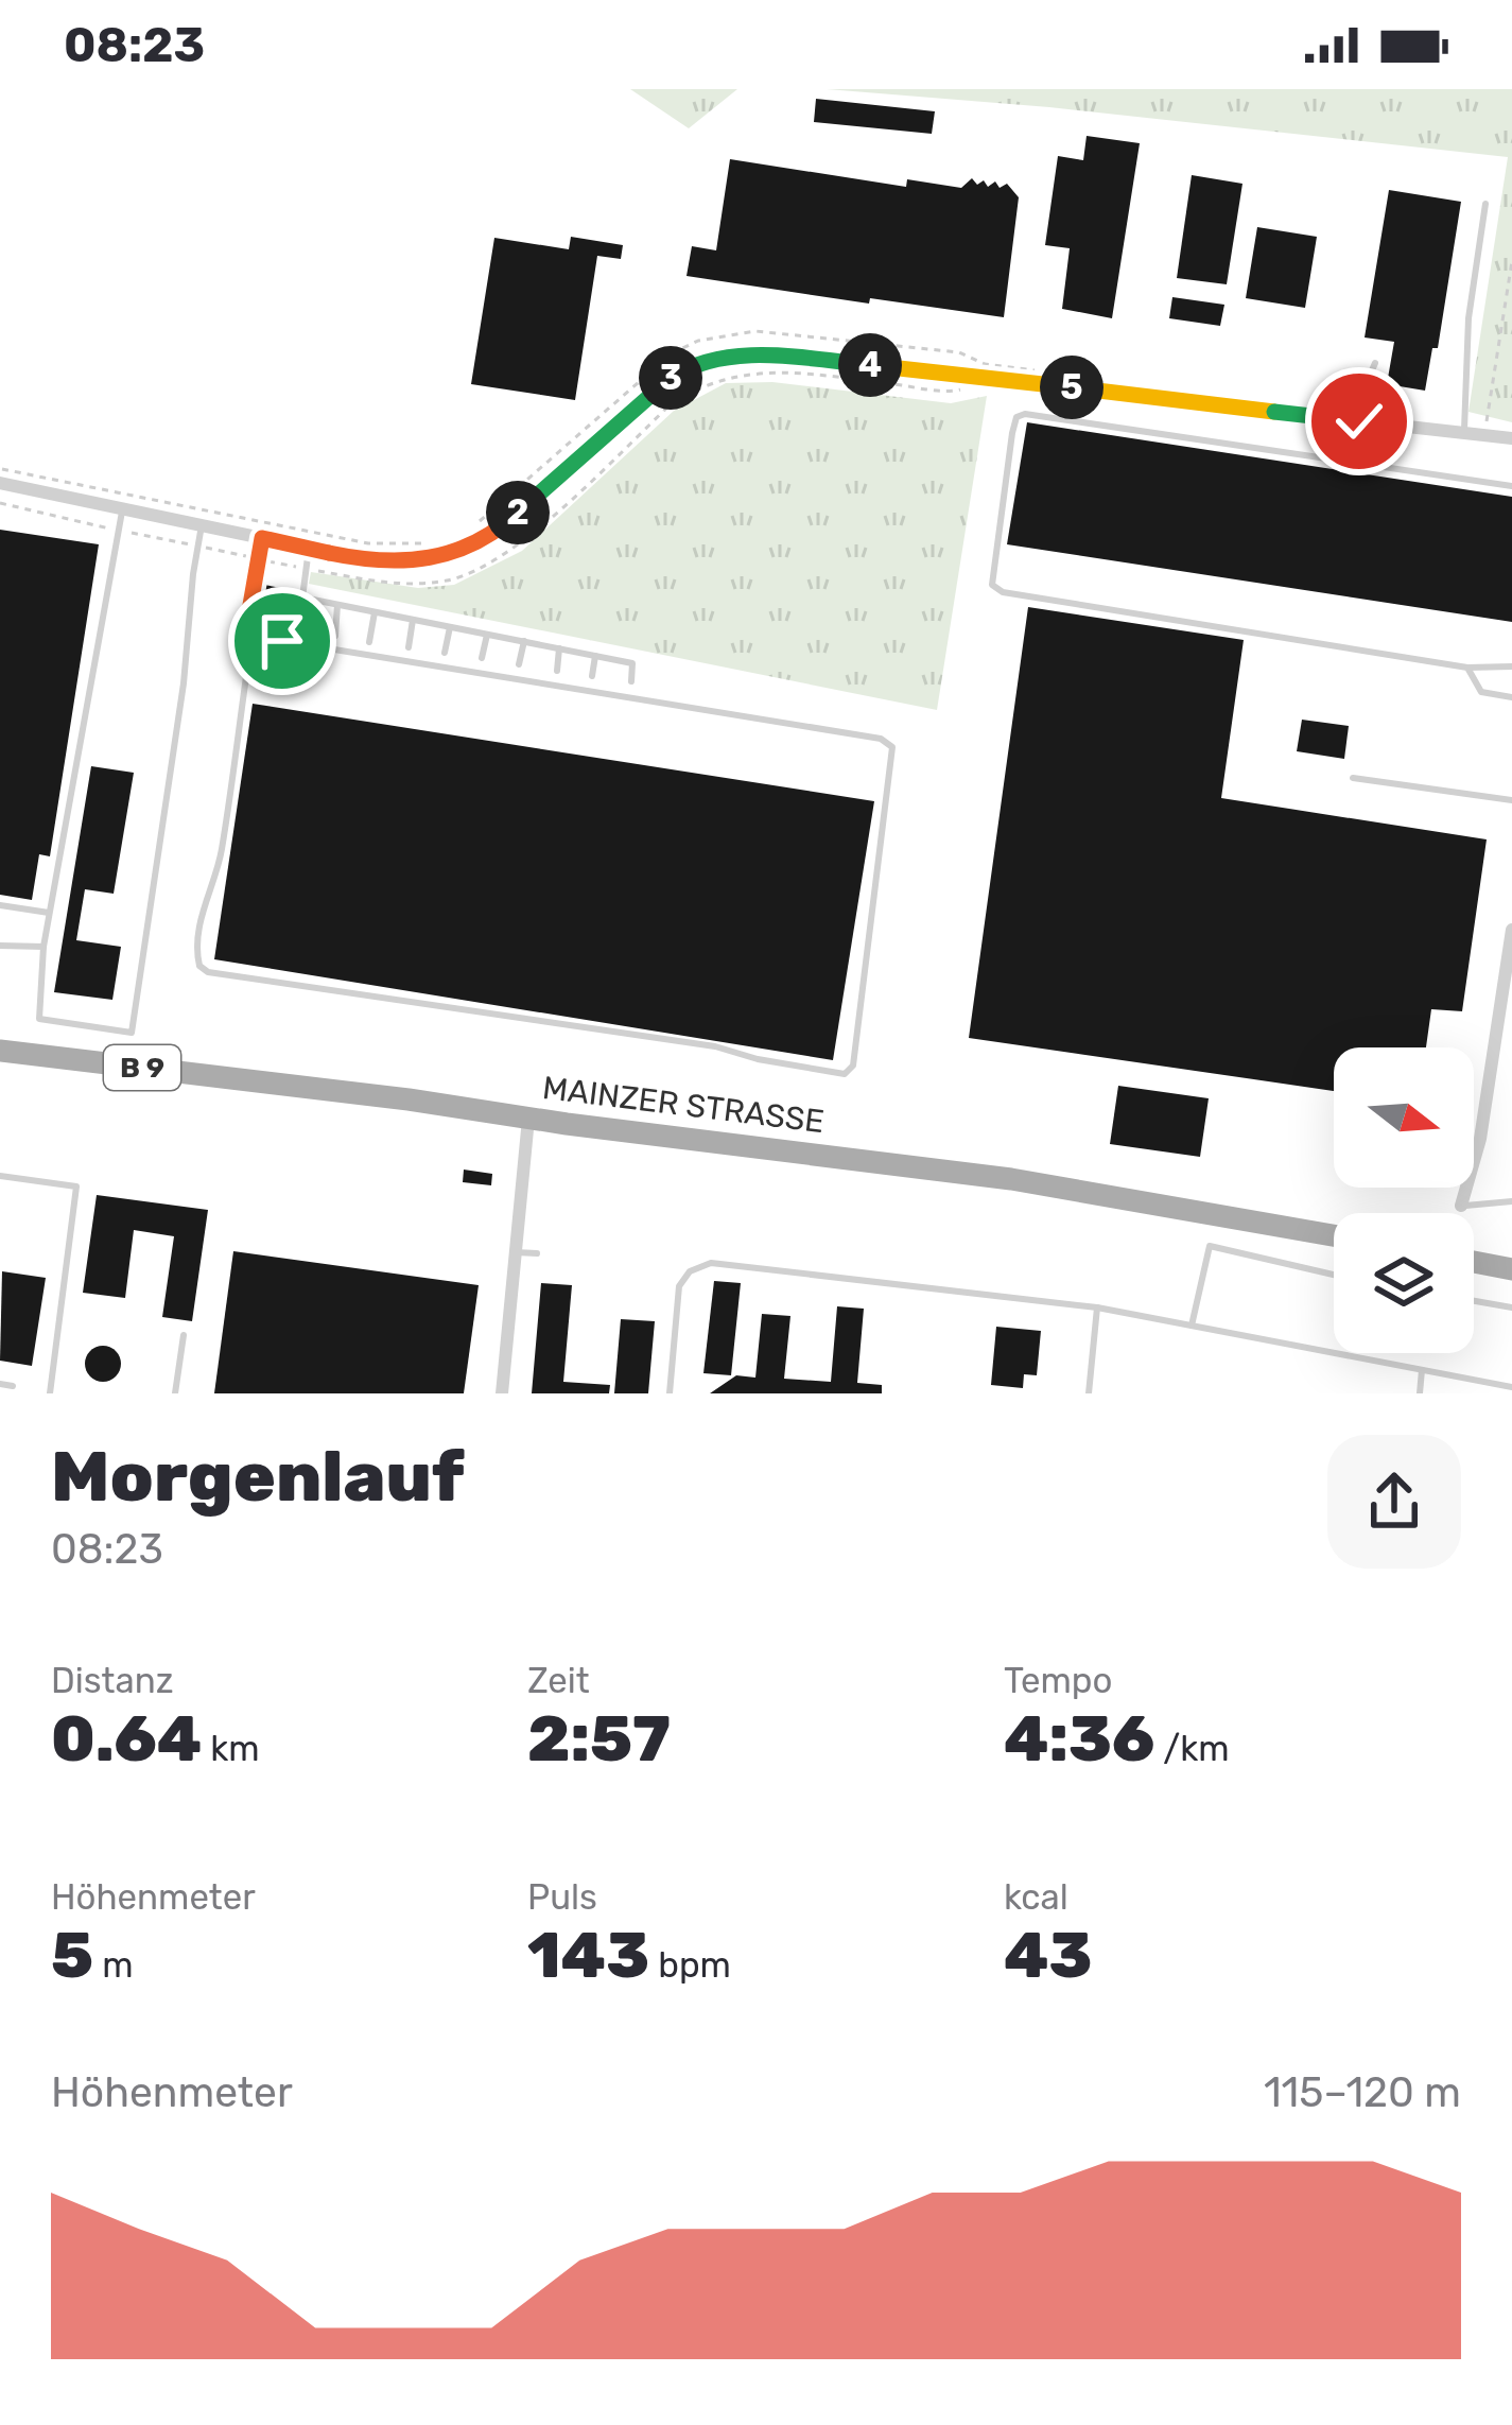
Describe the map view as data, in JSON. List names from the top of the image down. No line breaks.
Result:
{"streets":{"main road":["B 9","MAINZER STRASSE"]},"north":"right","page":{"status":"08:23","pins":["4","3","5","2"],"heading":["Morgenlauf","08:23"],"stats":[["Distanz","0.64 km"],["Zeit","2:57"],["Tempo","4:36 /km"],["Höhenmeter","5 m"],["Puls","143 bpm"],["kcal","43"]],"chart":["Höhenmeter","115–120 m"]}}
